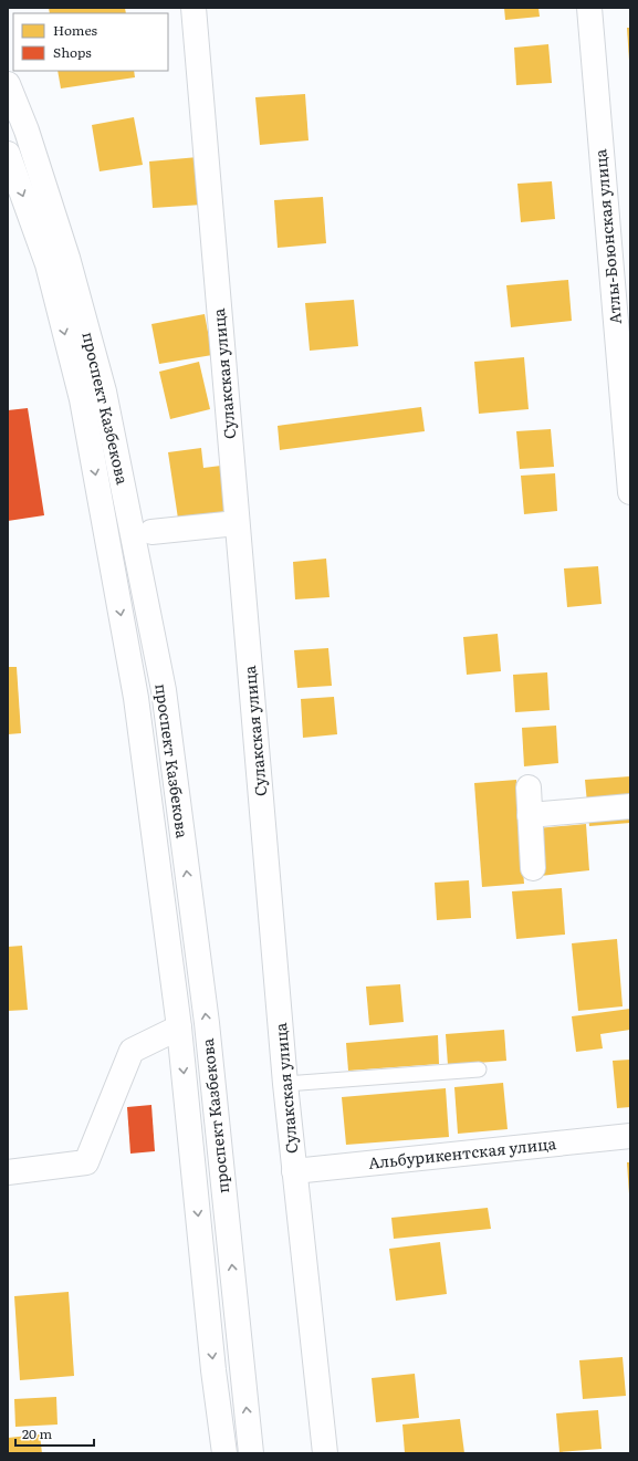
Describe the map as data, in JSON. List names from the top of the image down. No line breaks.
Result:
{"streets":{"main road":["Атлы-Боюнская улица","Сулакская улица","проспект Казбекова","Альбурикентская улица"]},"crossings":[["Сулакская улица","Альбурикентская улица"]],"legend":["Homes","Shops"],"scale_bar":"20 m"}
